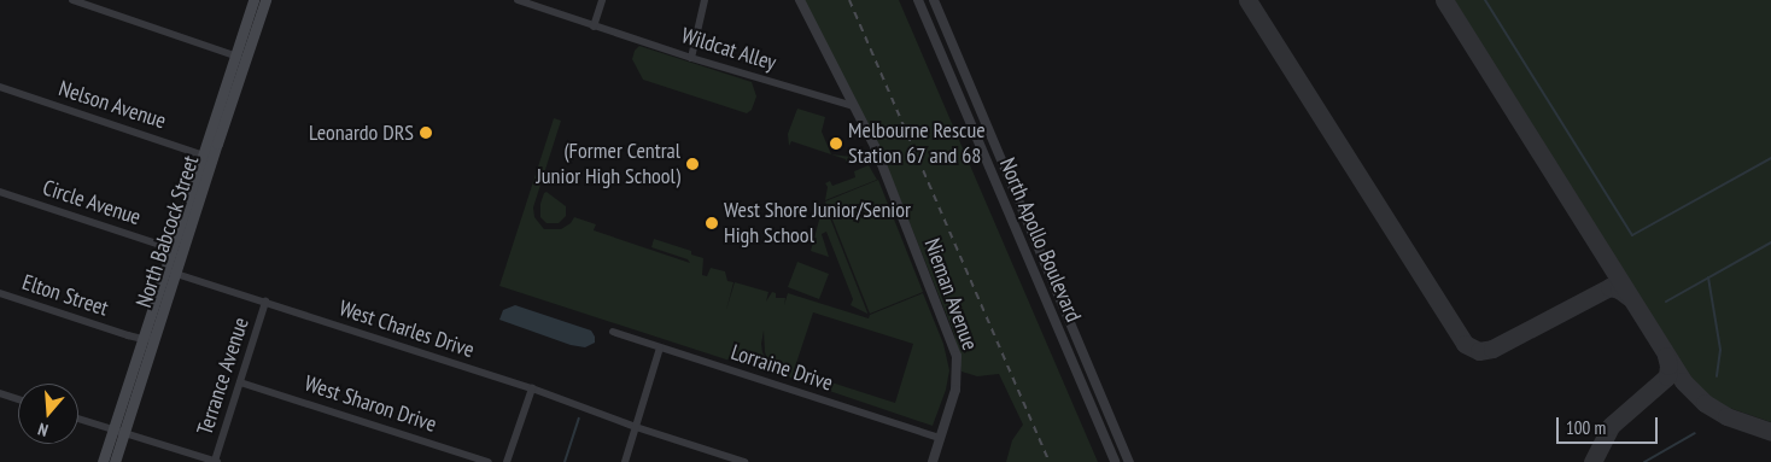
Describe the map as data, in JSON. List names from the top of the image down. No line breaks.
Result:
{"streets":{"main road":["North Babcock Street"],"street":["Wildcat Alley","Nelson Avenue","Circle Avenue","North Apollo Boulevard","Nieman Avenue","Elton Street","West Charles Drive","Lorraine Drive","Terrance Avenue","West Sharon Drive"]},"crossings":[["Wildcat Alley","Nieman Avenue"],["Nelson Avenue","North Babcock Street"],["North Babcock Street","Elton Street"],["North Babcock Street","West Charles Drive"],["Nieman Avenue","Lorraine Drive"],["West Charles Drive","Terrance Avenue"],["Terrance Avenue","West Sharon Drive"]],"places":["Leonardo DRS","Melbourne Rescue Station 67 and 68","(Former Central Junior High School)","West Shore Junior/Senior High School"],"scale_bar":"100 m","north":"bottom"}
